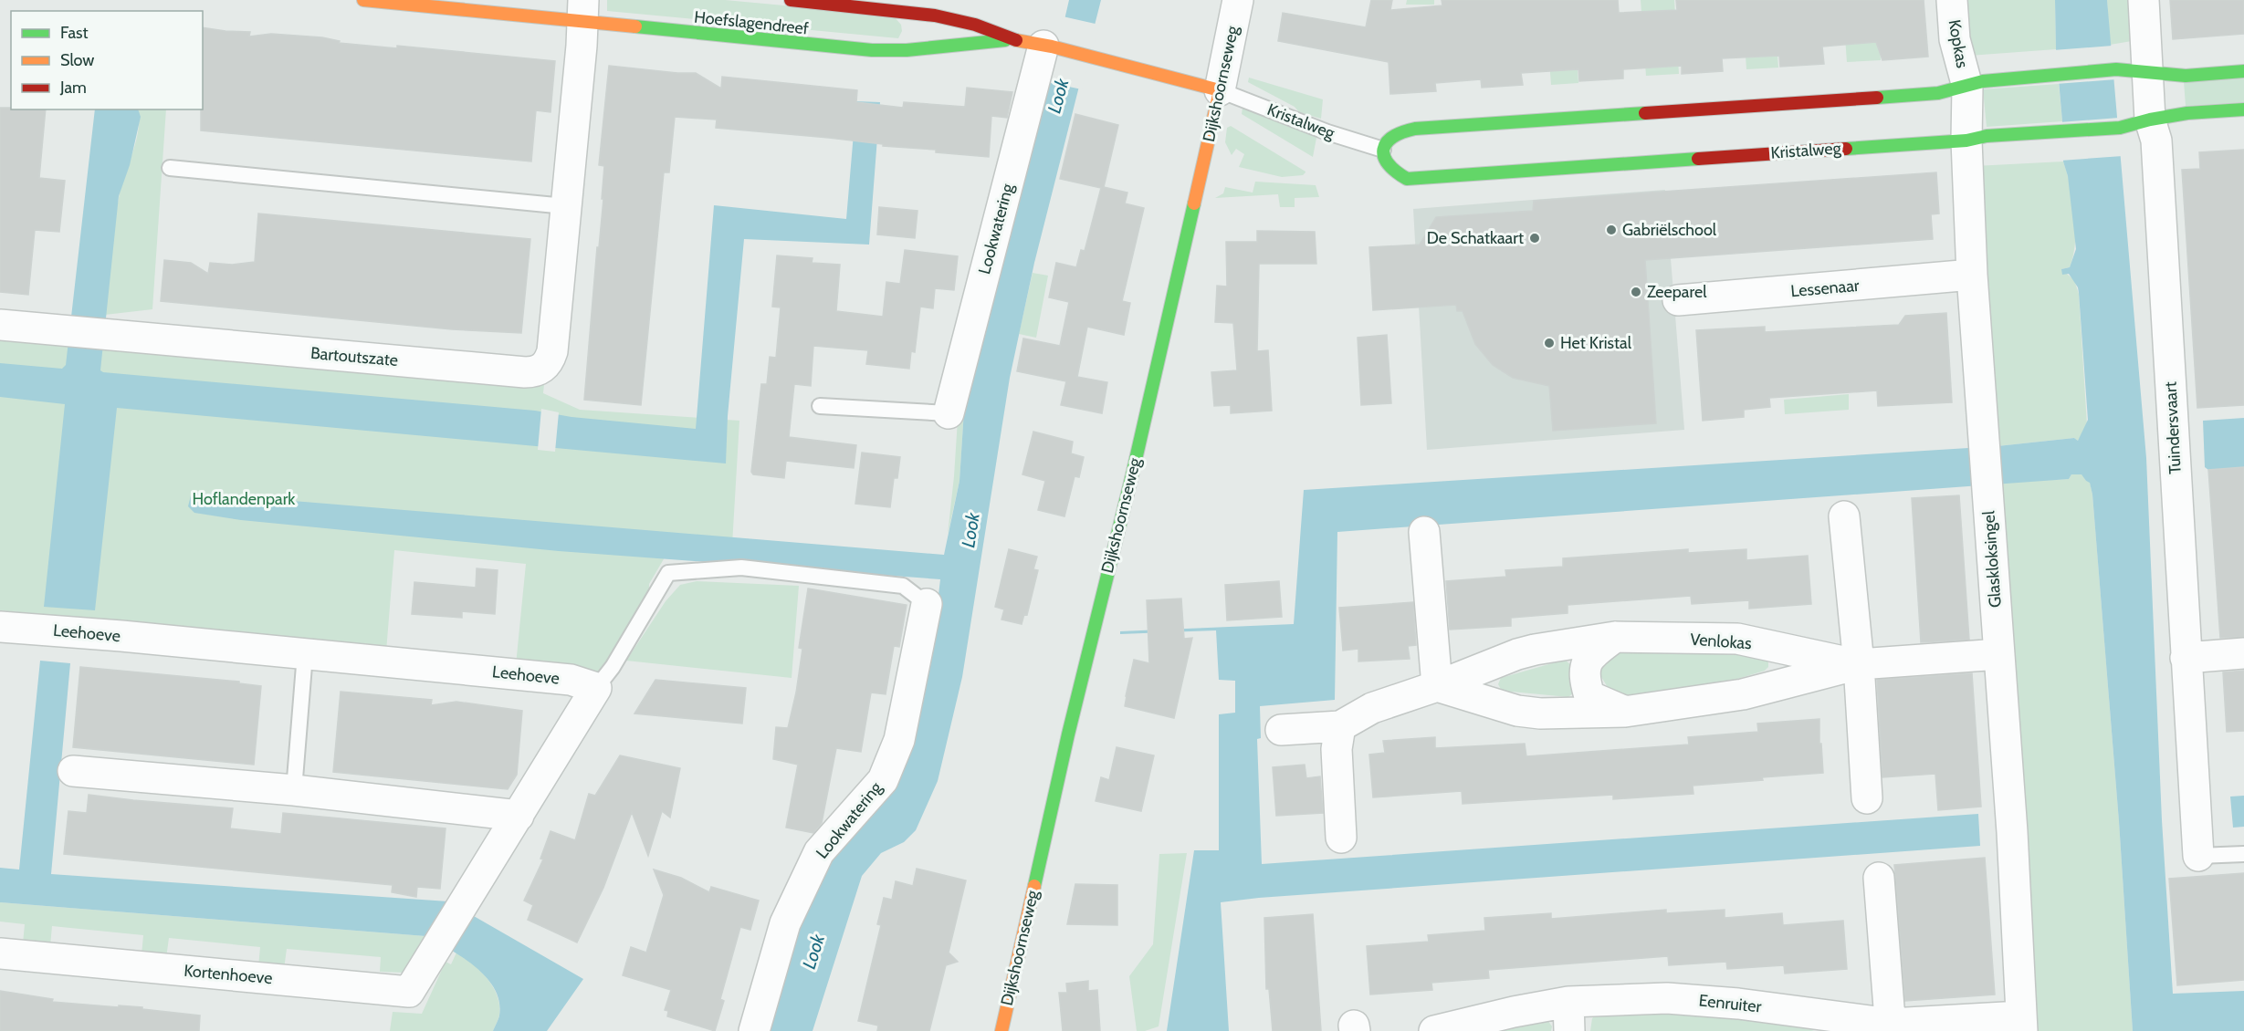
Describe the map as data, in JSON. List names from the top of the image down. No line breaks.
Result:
{"streets":{"street":["Hoefslagendreef","Kopkas","Dijkshoornseweg","Kristalweg","Lookwatering","Lessenaar","Bartoutszate","Tuindersvaart","Glaskloksingel","Leehoeve","Venlokas","Kortenhoeve","Eenruiter"]},"crossings":[["Hoefslagendreef","Dijkshoornseweg"],["Hoefslagendreef","Kristalweg"],["Hoefslagendreef","Lookwatering"],["Hoefslagendreef","Bartoutszate"],["Kopkas","Glaskloksingel"],["Dijkshoornseweg","Kristalweg"],["Kristalweg","Tuindersvaart"],["Kristalweg","Glaskloksingel"],["Lessenaar","Glaskloksingel"],["Glaskloksingel","Venlokas"],["Glaskloksingel","Eenruiter"]],"water":["Look"],"parks":["Hoflandenpark"],"places":["Gabriëlschool","De Schatkaart","Zeeparel","Het Kristal"],"legend":["Fast","Slow","Jam"]}
